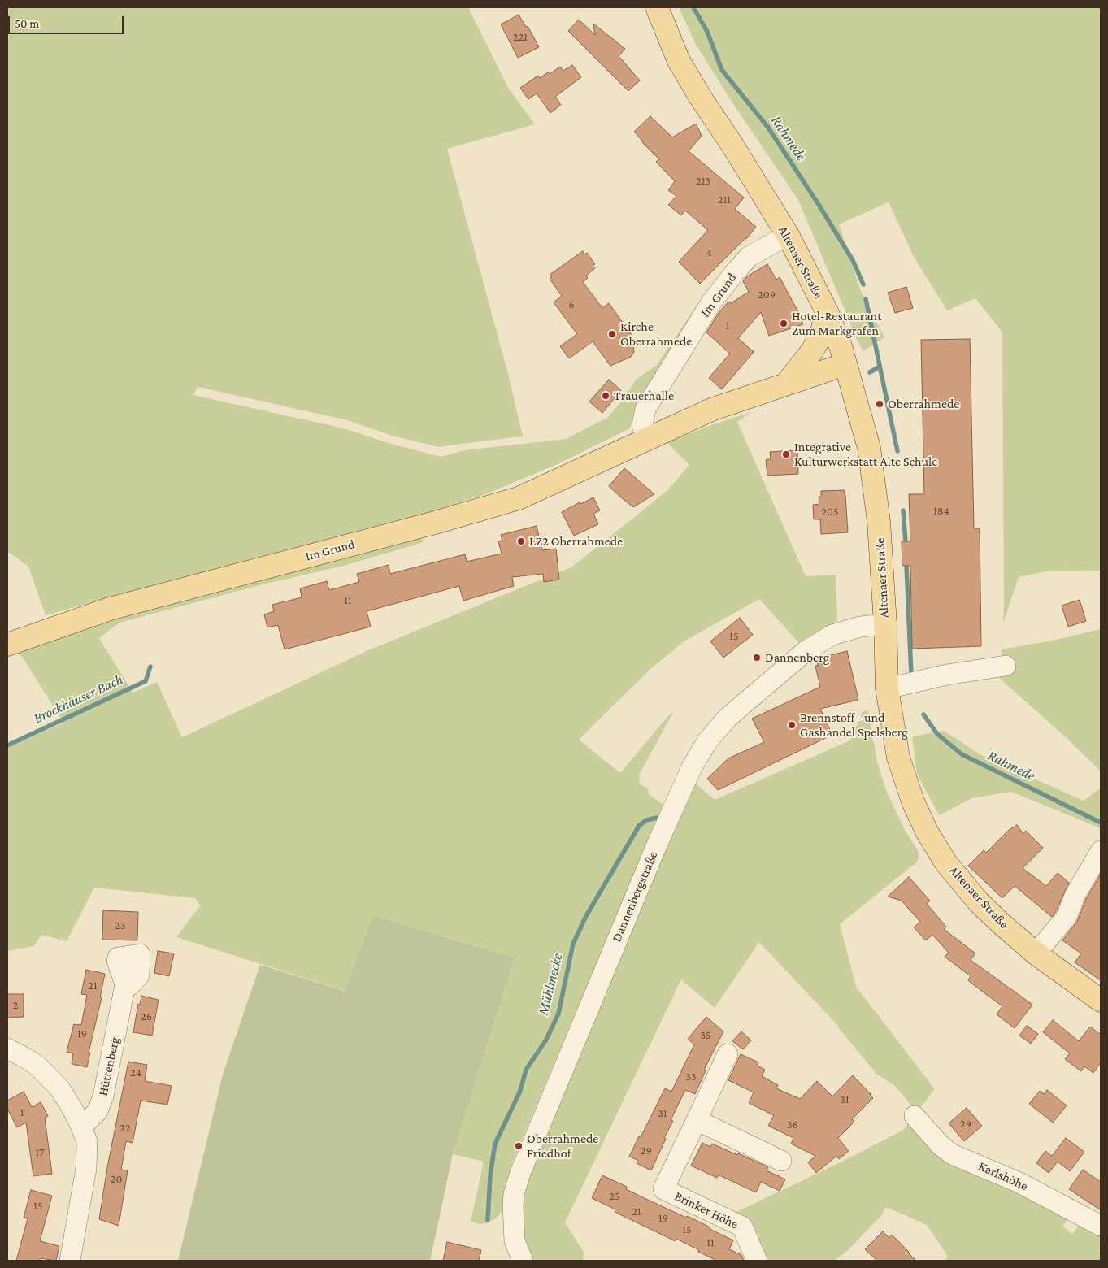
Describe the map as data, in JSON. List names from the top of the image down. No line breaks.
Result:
{"streets":{"main road":["Altenaer Straße","Im Grund"],"street":["Dannenbergstraße","Hüttenberg","Karlshöhe","Brinker Höhe"]},"crossings":[["Altenaer Straße","Im Grund"],["Altenaer Straße","Dannenbergstraße"]],"water":["Rahmede","Brockhäuser Bach","Mühlmecke"],"places":["Hotel-Restaurant Zum Markgrafen","Kirche Oberrahmede","Trauerhalle","Oberrahmede","Integrative Kulturwerkstatt Alte Schule","LZ2 Oberrahmede","Dannenberg","Brennstoff - und Gashandel Spelsberg","Oberrahmede Friedhof"],"house_numbers":["221","213","211","4","209","6","1","184","205","11","15","23","21","2","26","19","35","24","33","31","1","31","29","36","22","29","17","20","25","15","21","19","15","11"],"scale_bar":"50 m"}
